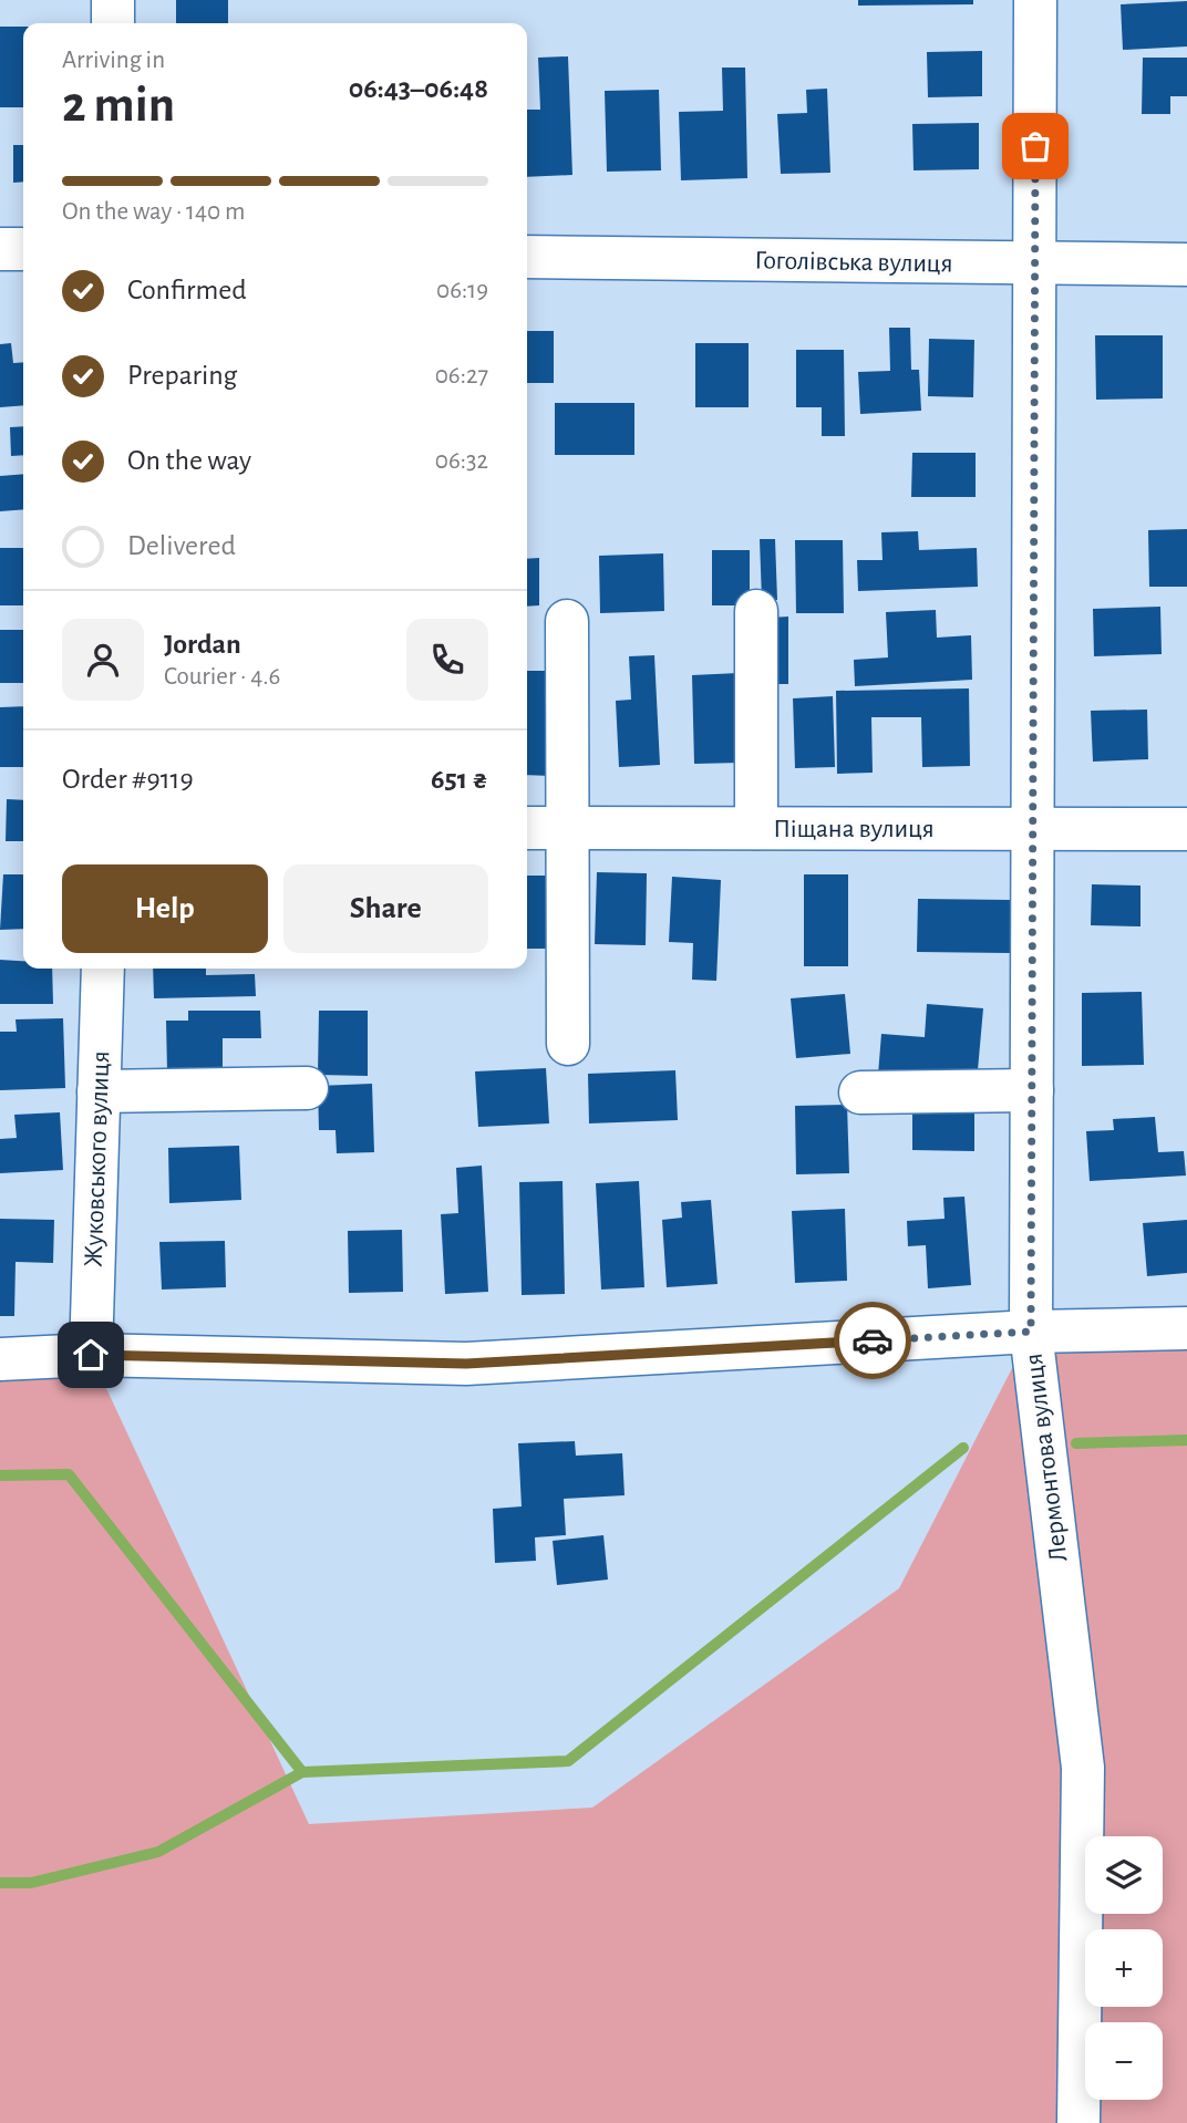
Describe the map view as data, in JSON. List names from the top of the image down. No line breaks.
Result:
{"streets":{"street":["Гоголівська вулиця","Піщана вулиця","Жуковського вулиця","Лермонтова вулиця"]},"crossings":[["Гоголівська вулиця","Лермонтова вулиця"],["Піщана вулиця","Лермонтова вулиця"]],"page":{"heading":["2 min","Arriving in","06:43–06:48"],"panel":["Jordan","Courier · 4.6","Order #9119","651 ₴"],"bar":"On the way · 140 m","list":[["Confirmed","06:19"],["Preparing","06:27"],["On the way","06:32"],"Delivered"],"buttons":["Help","Share"],"map_buttons":["+","−"]}}
